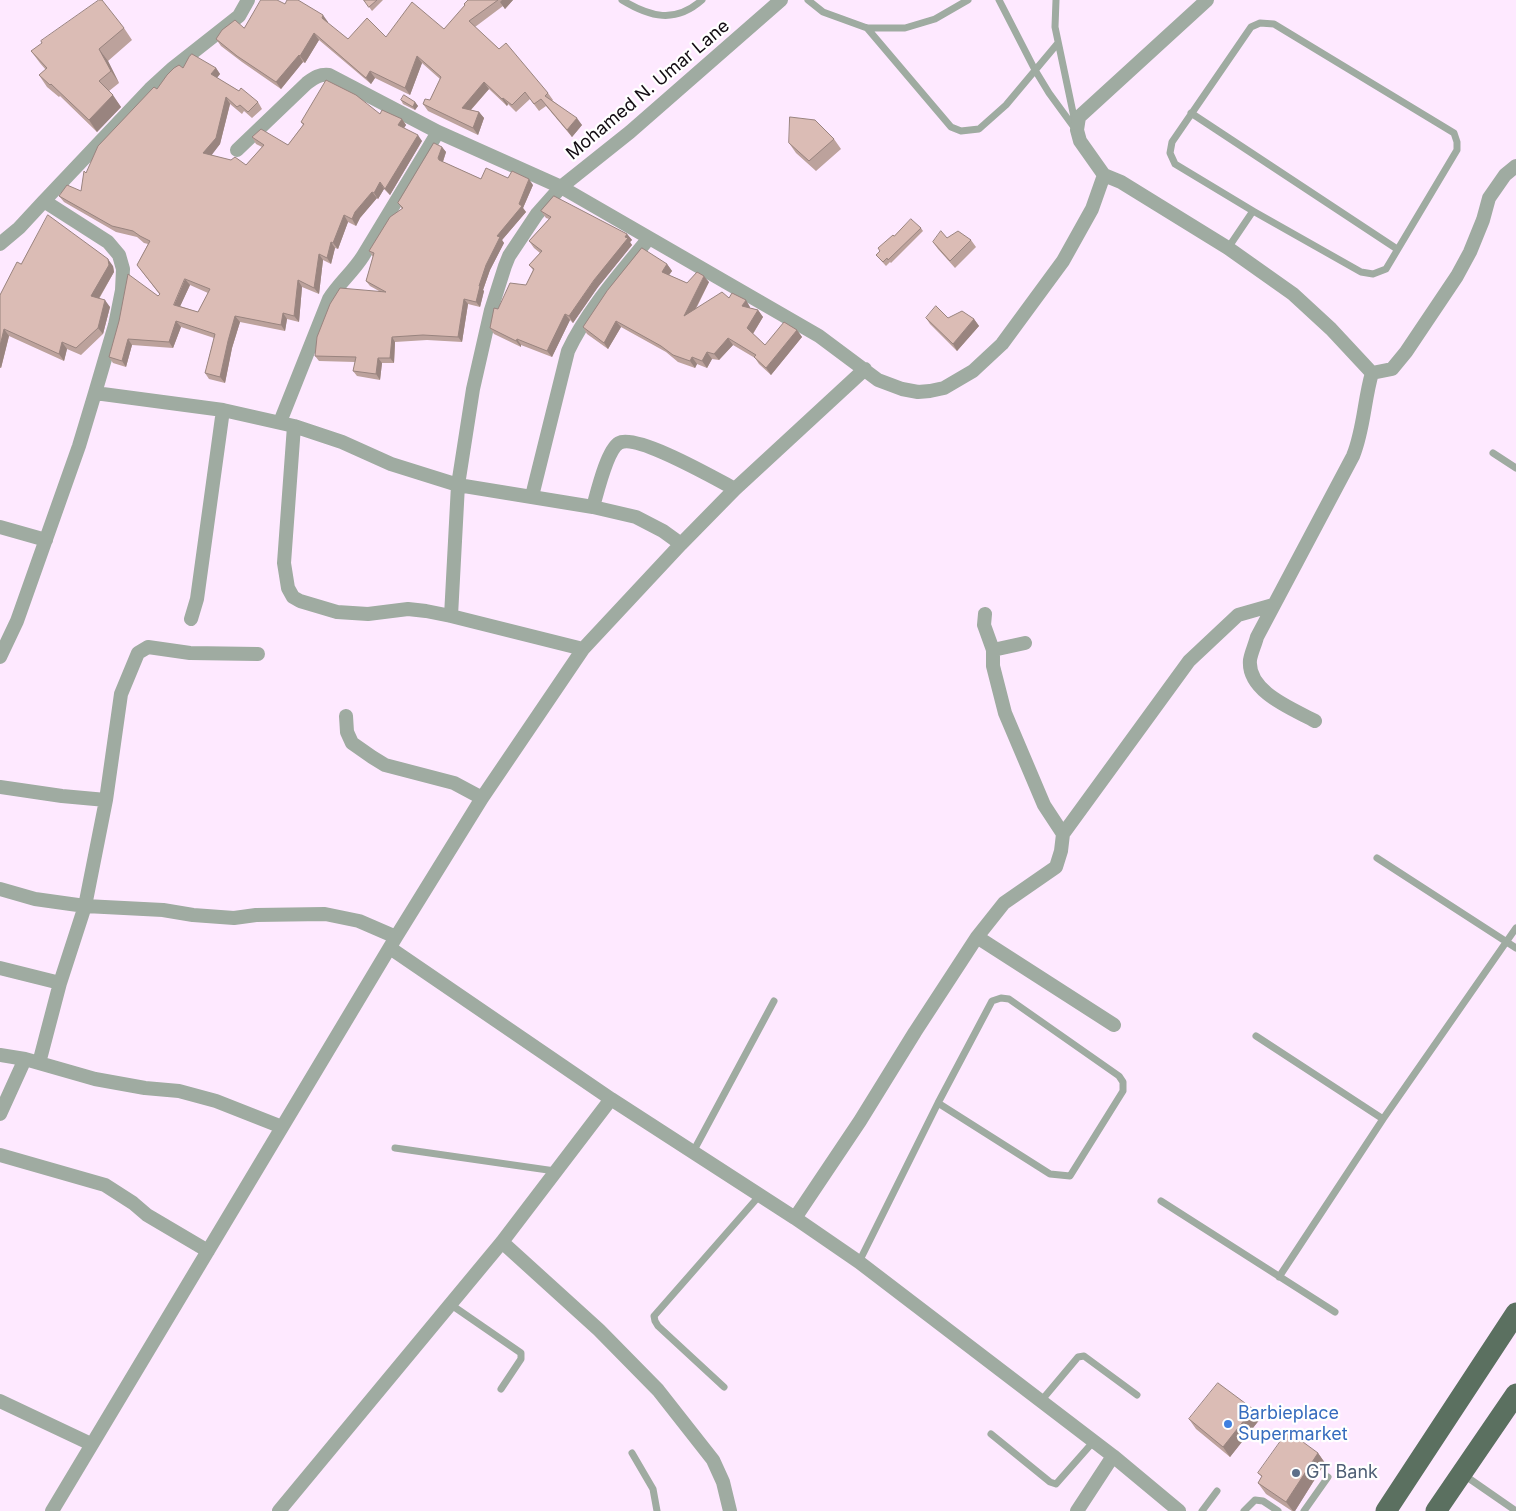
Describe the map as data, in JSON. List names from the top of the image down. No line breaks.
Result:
{"streets":{"street":["Mohamed N. Umar Lane"]},"places":["Barbieplace Supermarket","GT Bank"]}
